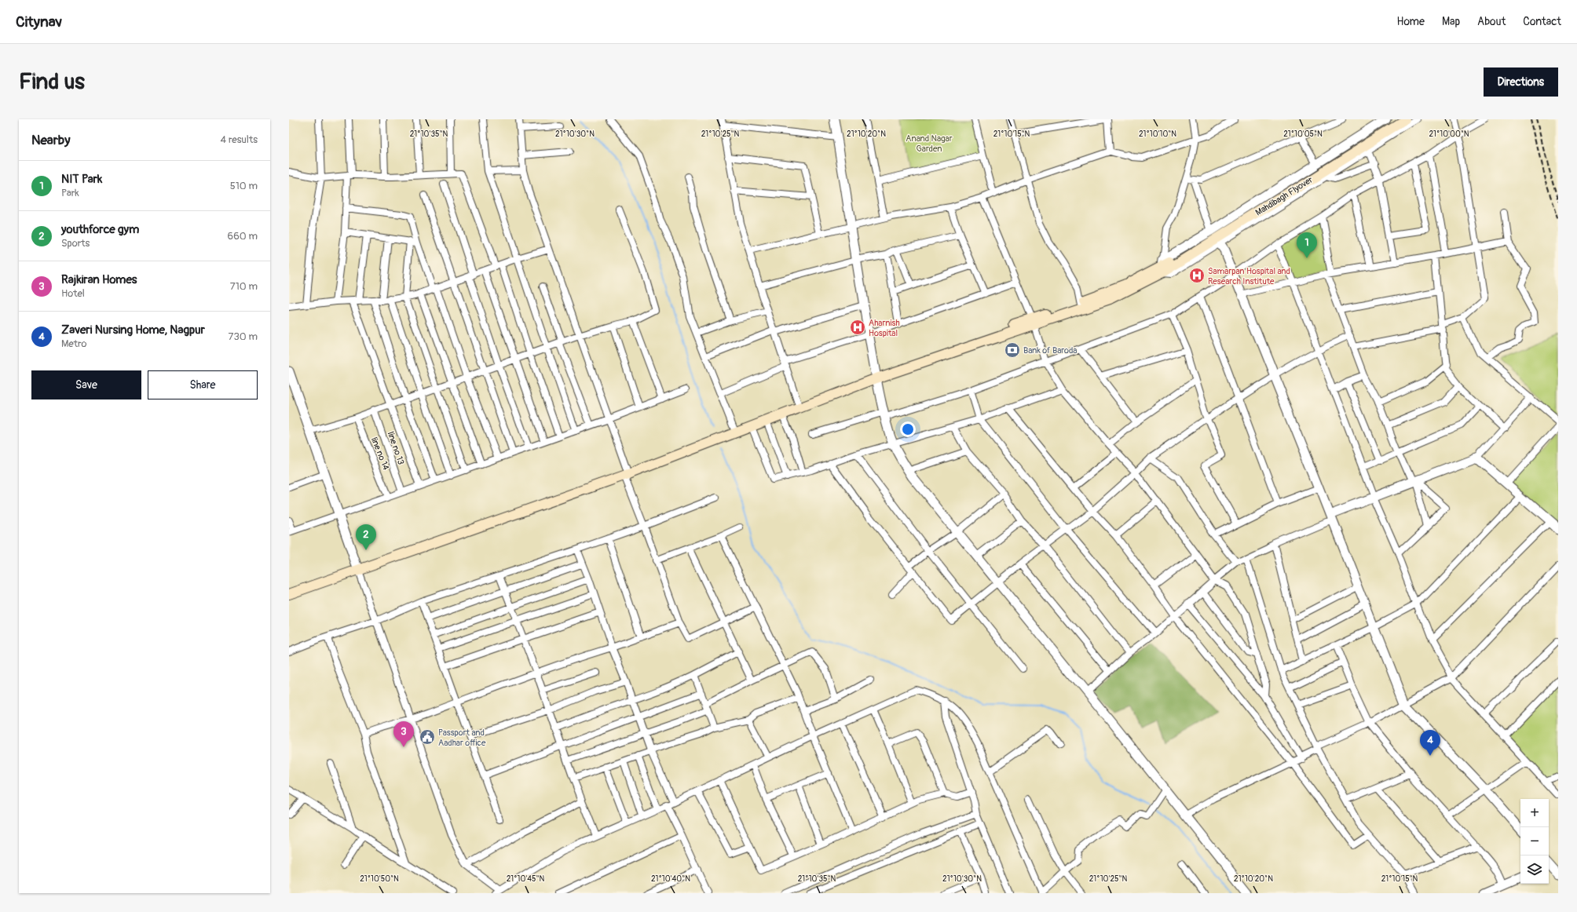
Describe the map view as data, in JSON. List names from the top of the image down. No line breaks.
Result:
{"streets":{"main road":["Mahdibagh Flyover"],"street":["line no 13","line no 14"]},"parks":["Anand Nagar Garden"],"places":{"hospital":["Samarpan Hospital and Research Institute","Aharnish Hospital"],"bank":["Bank of Baroda"],"public building":["Passport and Aadhar office"]},"page":{"header":"Citynav","nav":["Home","Map","About","Contact"],"buttons":["Directions",["Save","Share"]],"title":"Find us","heading":["Nearby","4 results"],"list":[{"mark":"1","name":"NIT Park","note":"Park","value":"510 m"},{"mark":"2","name":"youthforce gym","note":"Sports","value":"660 m"},{"mark":"3","name":"Rajkiran Homes","note":"Hotel","value":"710 m"},{"mark":"4","name":"Zaveri Nursing Home, Nagpur","note":"Metro","value":"730 m"}],"pins":["1","2","3","4"],"map_buttons":["+","−"]},"coordinates":["21°10'35\"N","21°10'30\"N","21°10'25\"N","21°10'20\"N","21°10'15\"N","21°10'10\"N","21°10'05\"N","21°10'00\"N","21°10'50\"N","21°10'45\"N","21°10'40\"N"]}
